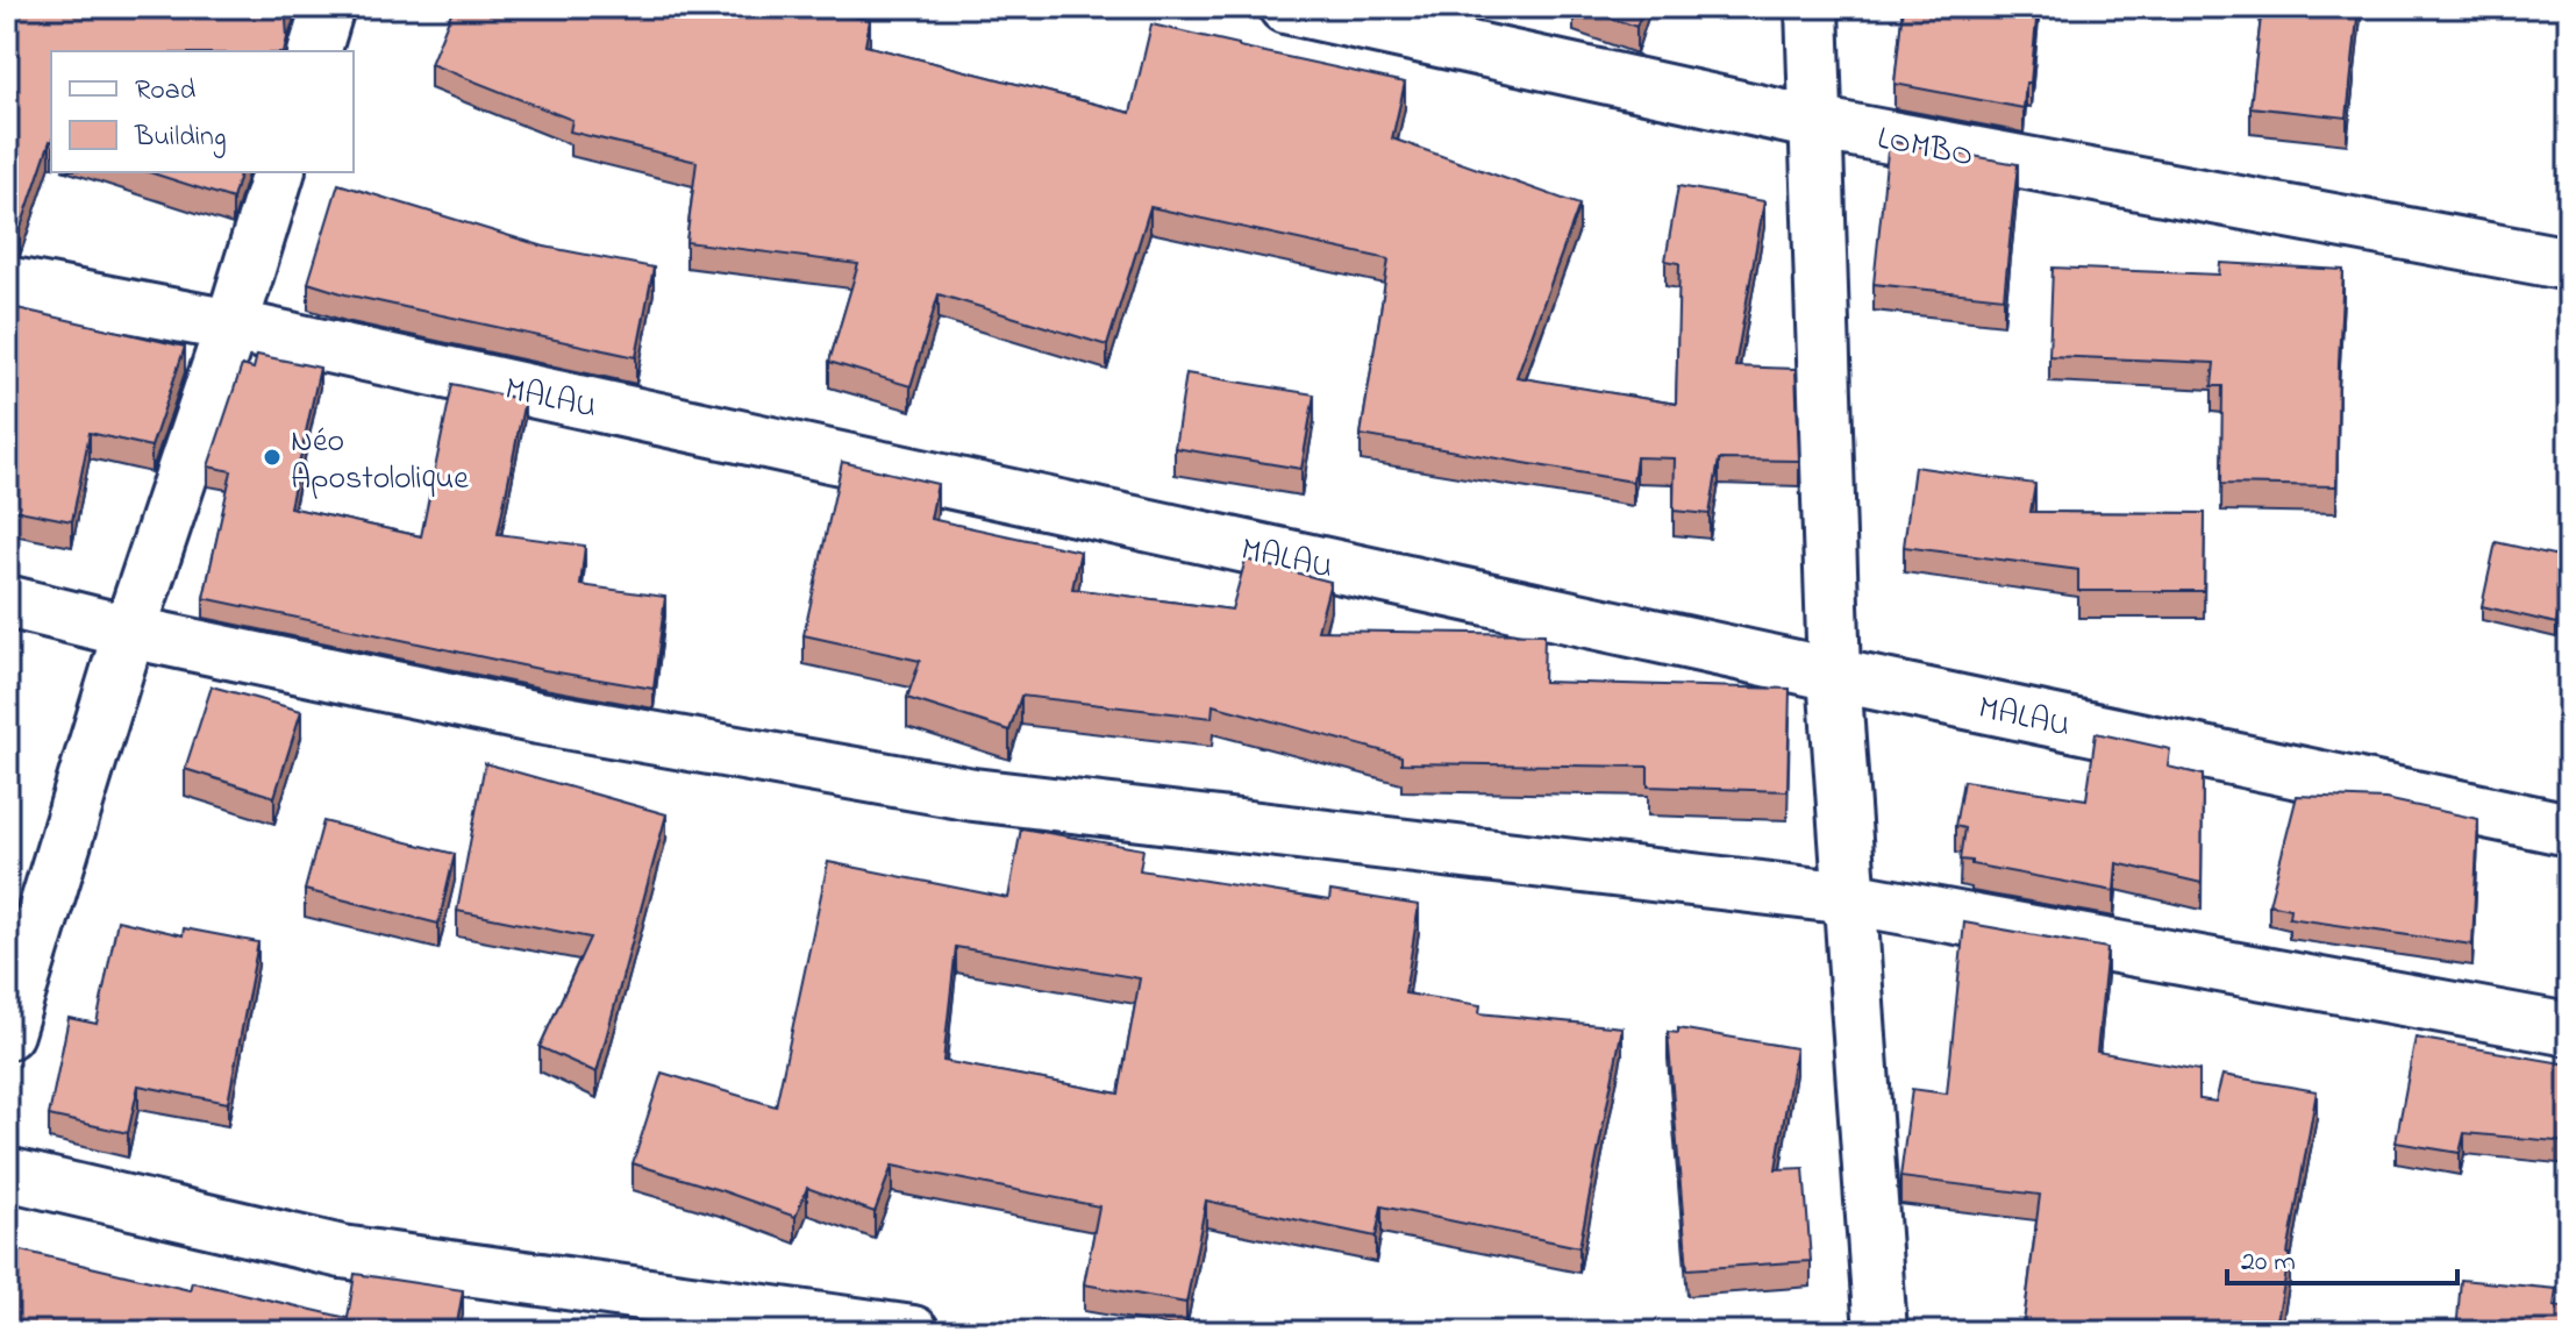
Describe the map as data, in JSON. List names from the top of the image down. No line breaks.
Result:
{"streets":{"street":["LOMBO","MALAU"]},"places":["Néo Apostololique"],"legend":["Road","Building"],"scale_bar":"20 m"}
